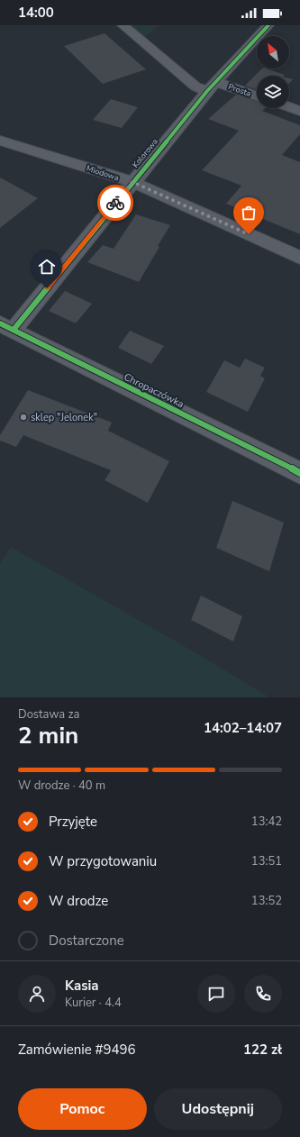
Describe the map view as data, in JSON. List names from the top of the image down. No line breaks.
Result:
{"streets":{"street":["Prosta","Kolorowa","Miodowa","Chropaczówka"]},"crossings":[["Prosta","Kolorowa"],["Kolorowa","Miodowa"],["Kolorowa","Chropaczówka"]],"places":["sklep \"Jelonek\""],"north":"top left","page":{"status":"14:00","heading":["2 min","Dostawa za","14:02–14:07"],"panel":["Kasia","Kurier · 4.4","Zamówienie #9496","122 zł"],"bar":"W drodze · 40 m","list":[["Przyjęte","13:42"],["W przygotowaniu","13:51"],["W drodze","13:52"],"Dostarczone"],"buttons":["Pomoc","Udostępnij"]}}
